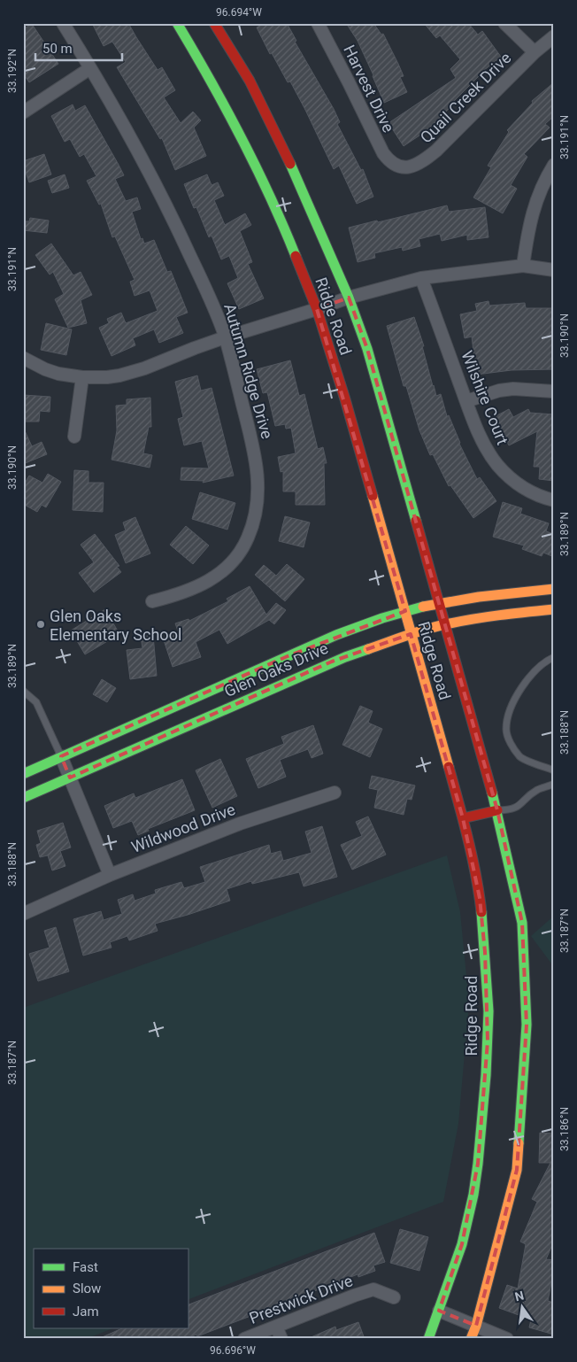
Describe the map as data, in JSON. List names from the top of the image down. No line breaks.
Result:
{"streets":{"main road":["Ridge Road","Glen Oaks Drive"],"street":["Harvest Drive","Quail Creek Drive","Autumn Ridge Drive","Wilshire Court","Wildwood Drive","Prestwick Drive"]},"crossings":[["Harvest Drive","Quail Creek Drive"],["Ridge Road","Glen Oaks Drive"]],"places":["Glen Oaks Elementary School"],"legend":["Fast","Slow","Jam"],"scale_bar":"50 m","north":"top","coordinates":["96.694°W","33.192°N","33.191°N","33.190°N","33.189°N","33.188°N","33.187°N","33.186°N","96.696°W"]}
